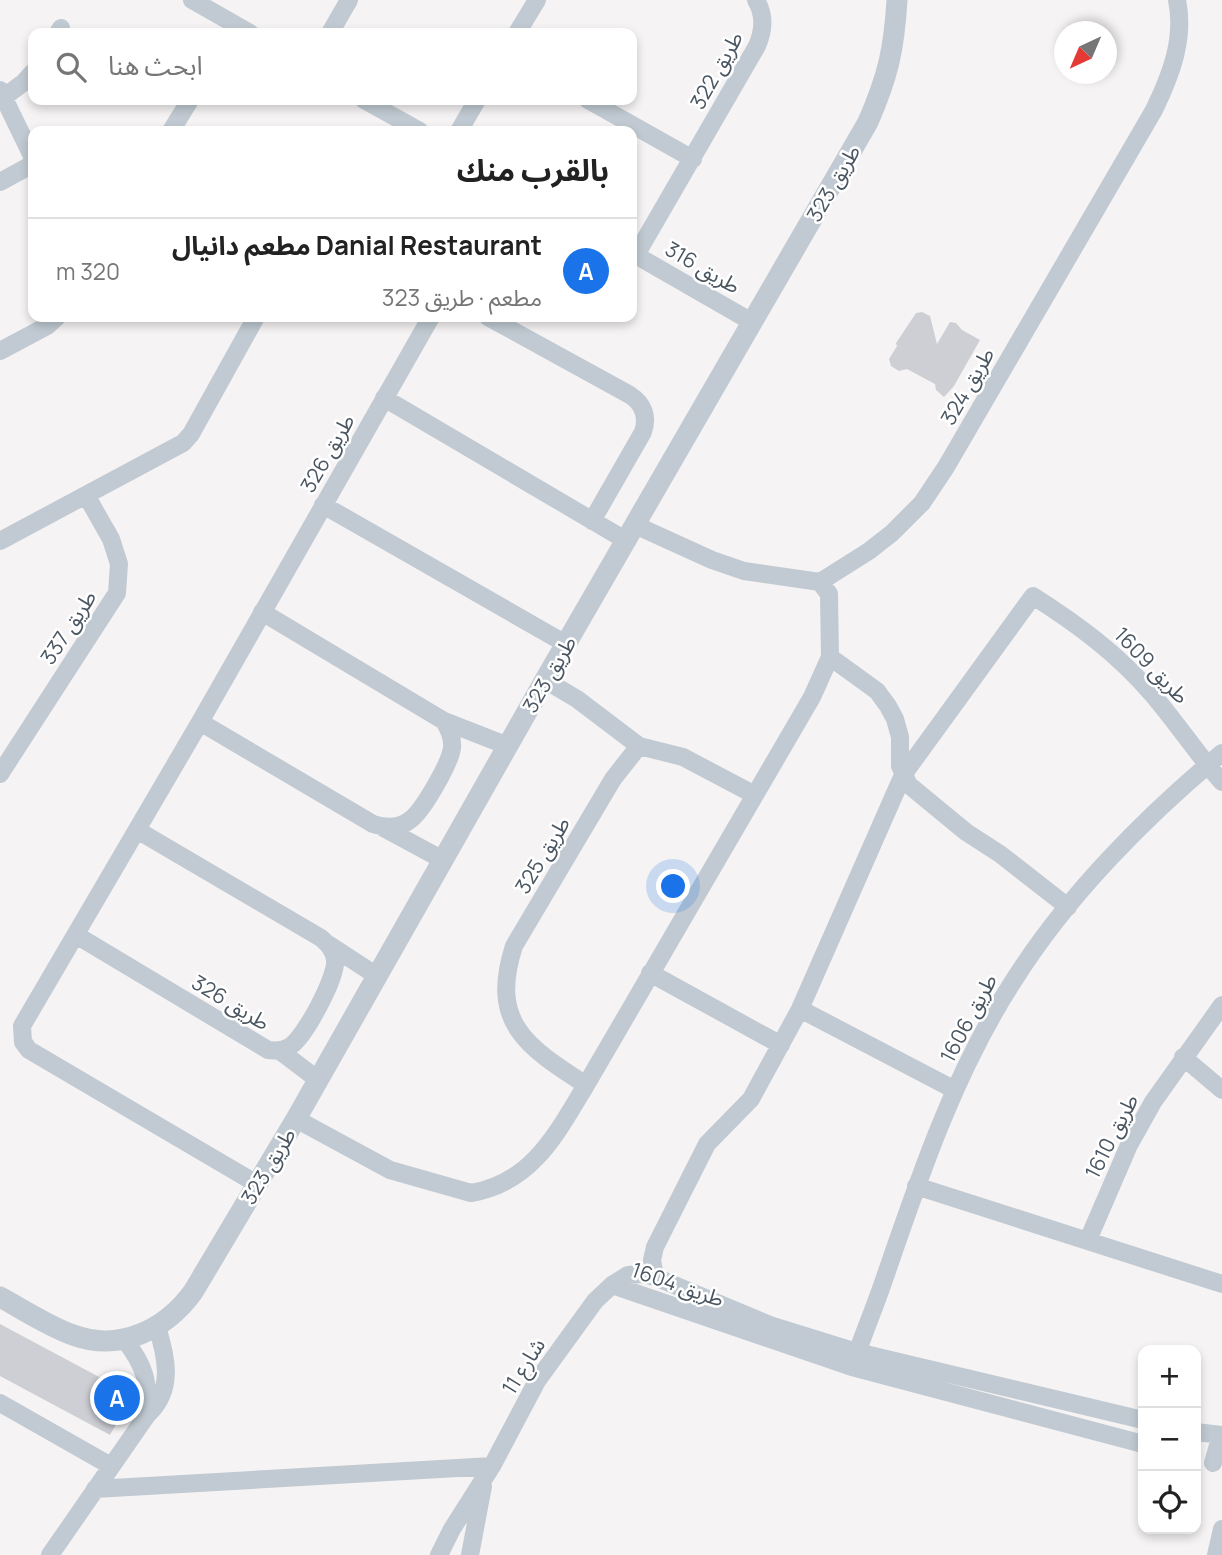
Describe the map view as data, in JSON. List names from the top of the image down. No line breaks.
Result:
{"streets":{"street":["طريق 322","طريق 323","طريق 316","طريق 324","طريق 326","طريق 337","طريق 1609","طريق 325","طريق 1606","طريق 1610","طريق 1604","شارع 11"]},"crossings":[["طريق 323","طريق 316"],["طريق 323","طريق 326"],["طريق 1609","طريق 1606"],["طريق 1606","طريق 1604"],["طريق 1604","شارع 11"]],"north":"bottom left","page":{"search":"ابحث هنا","heading":"بالقرب منك","list":[{"mark":"A","name":"Danial Restaurant مطعم دانيال","note":"مطعم · طريق 323","value":"320 m"}],"map_buttons":["+","−"],"pins":"A"}}
